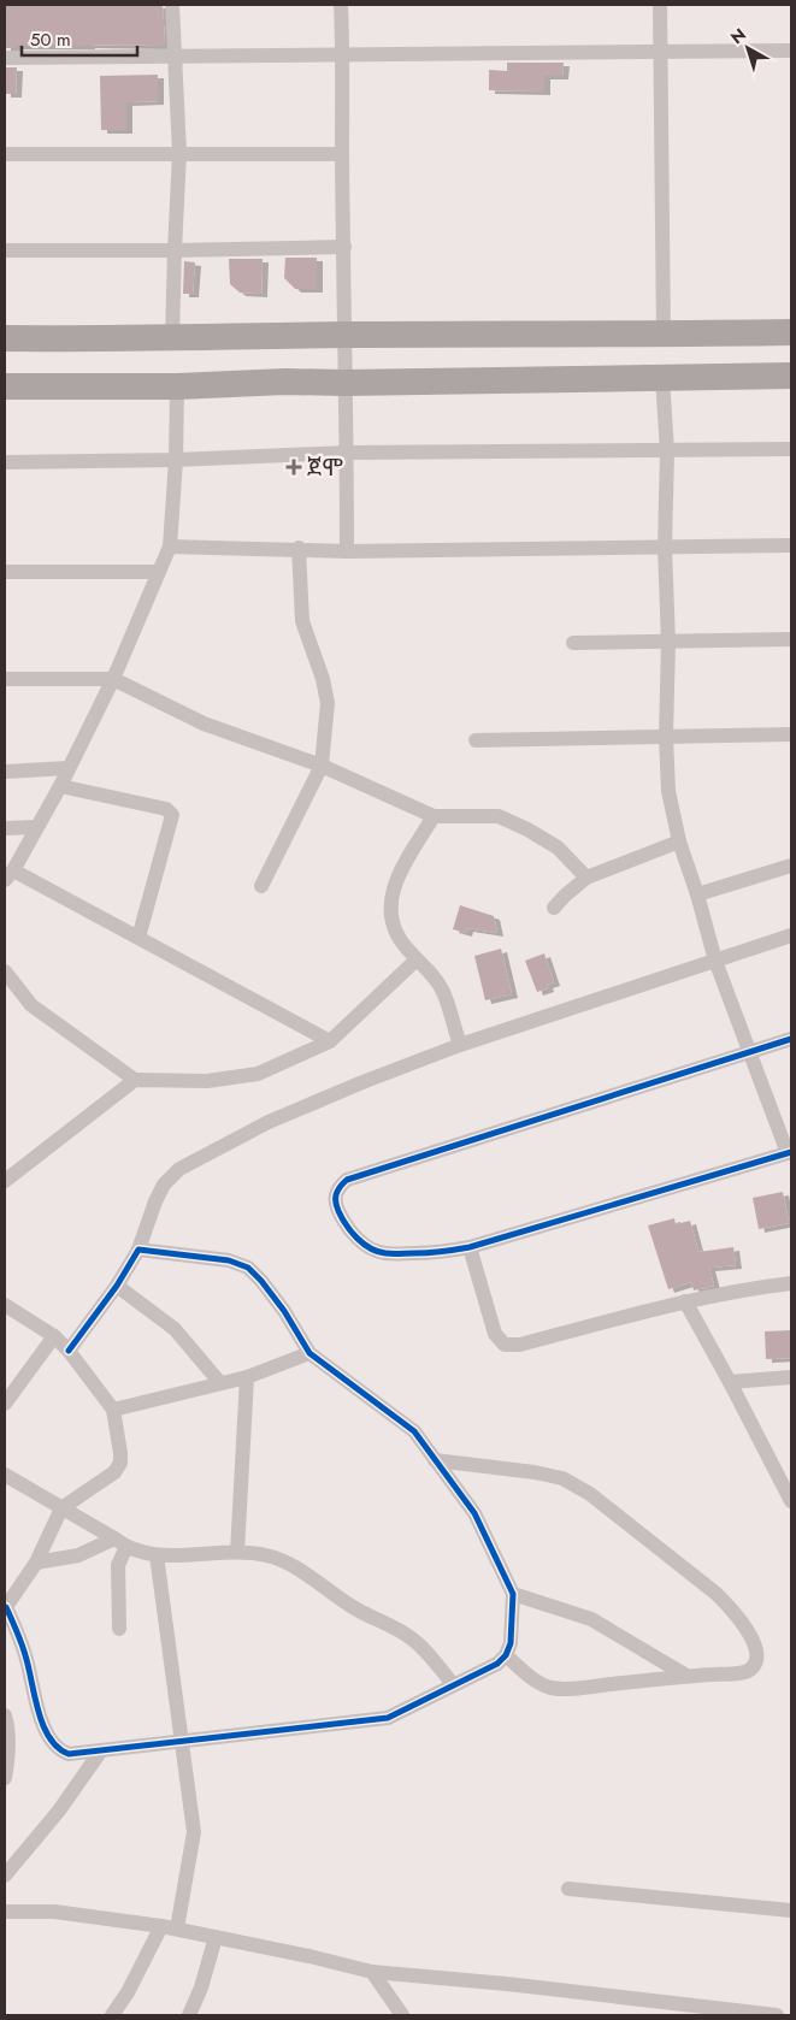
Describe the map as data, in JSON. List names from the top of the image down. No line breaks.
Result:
{"places":{"health":["ጀሞ"]},"scale_bar":"50 m","north":"top left"}
